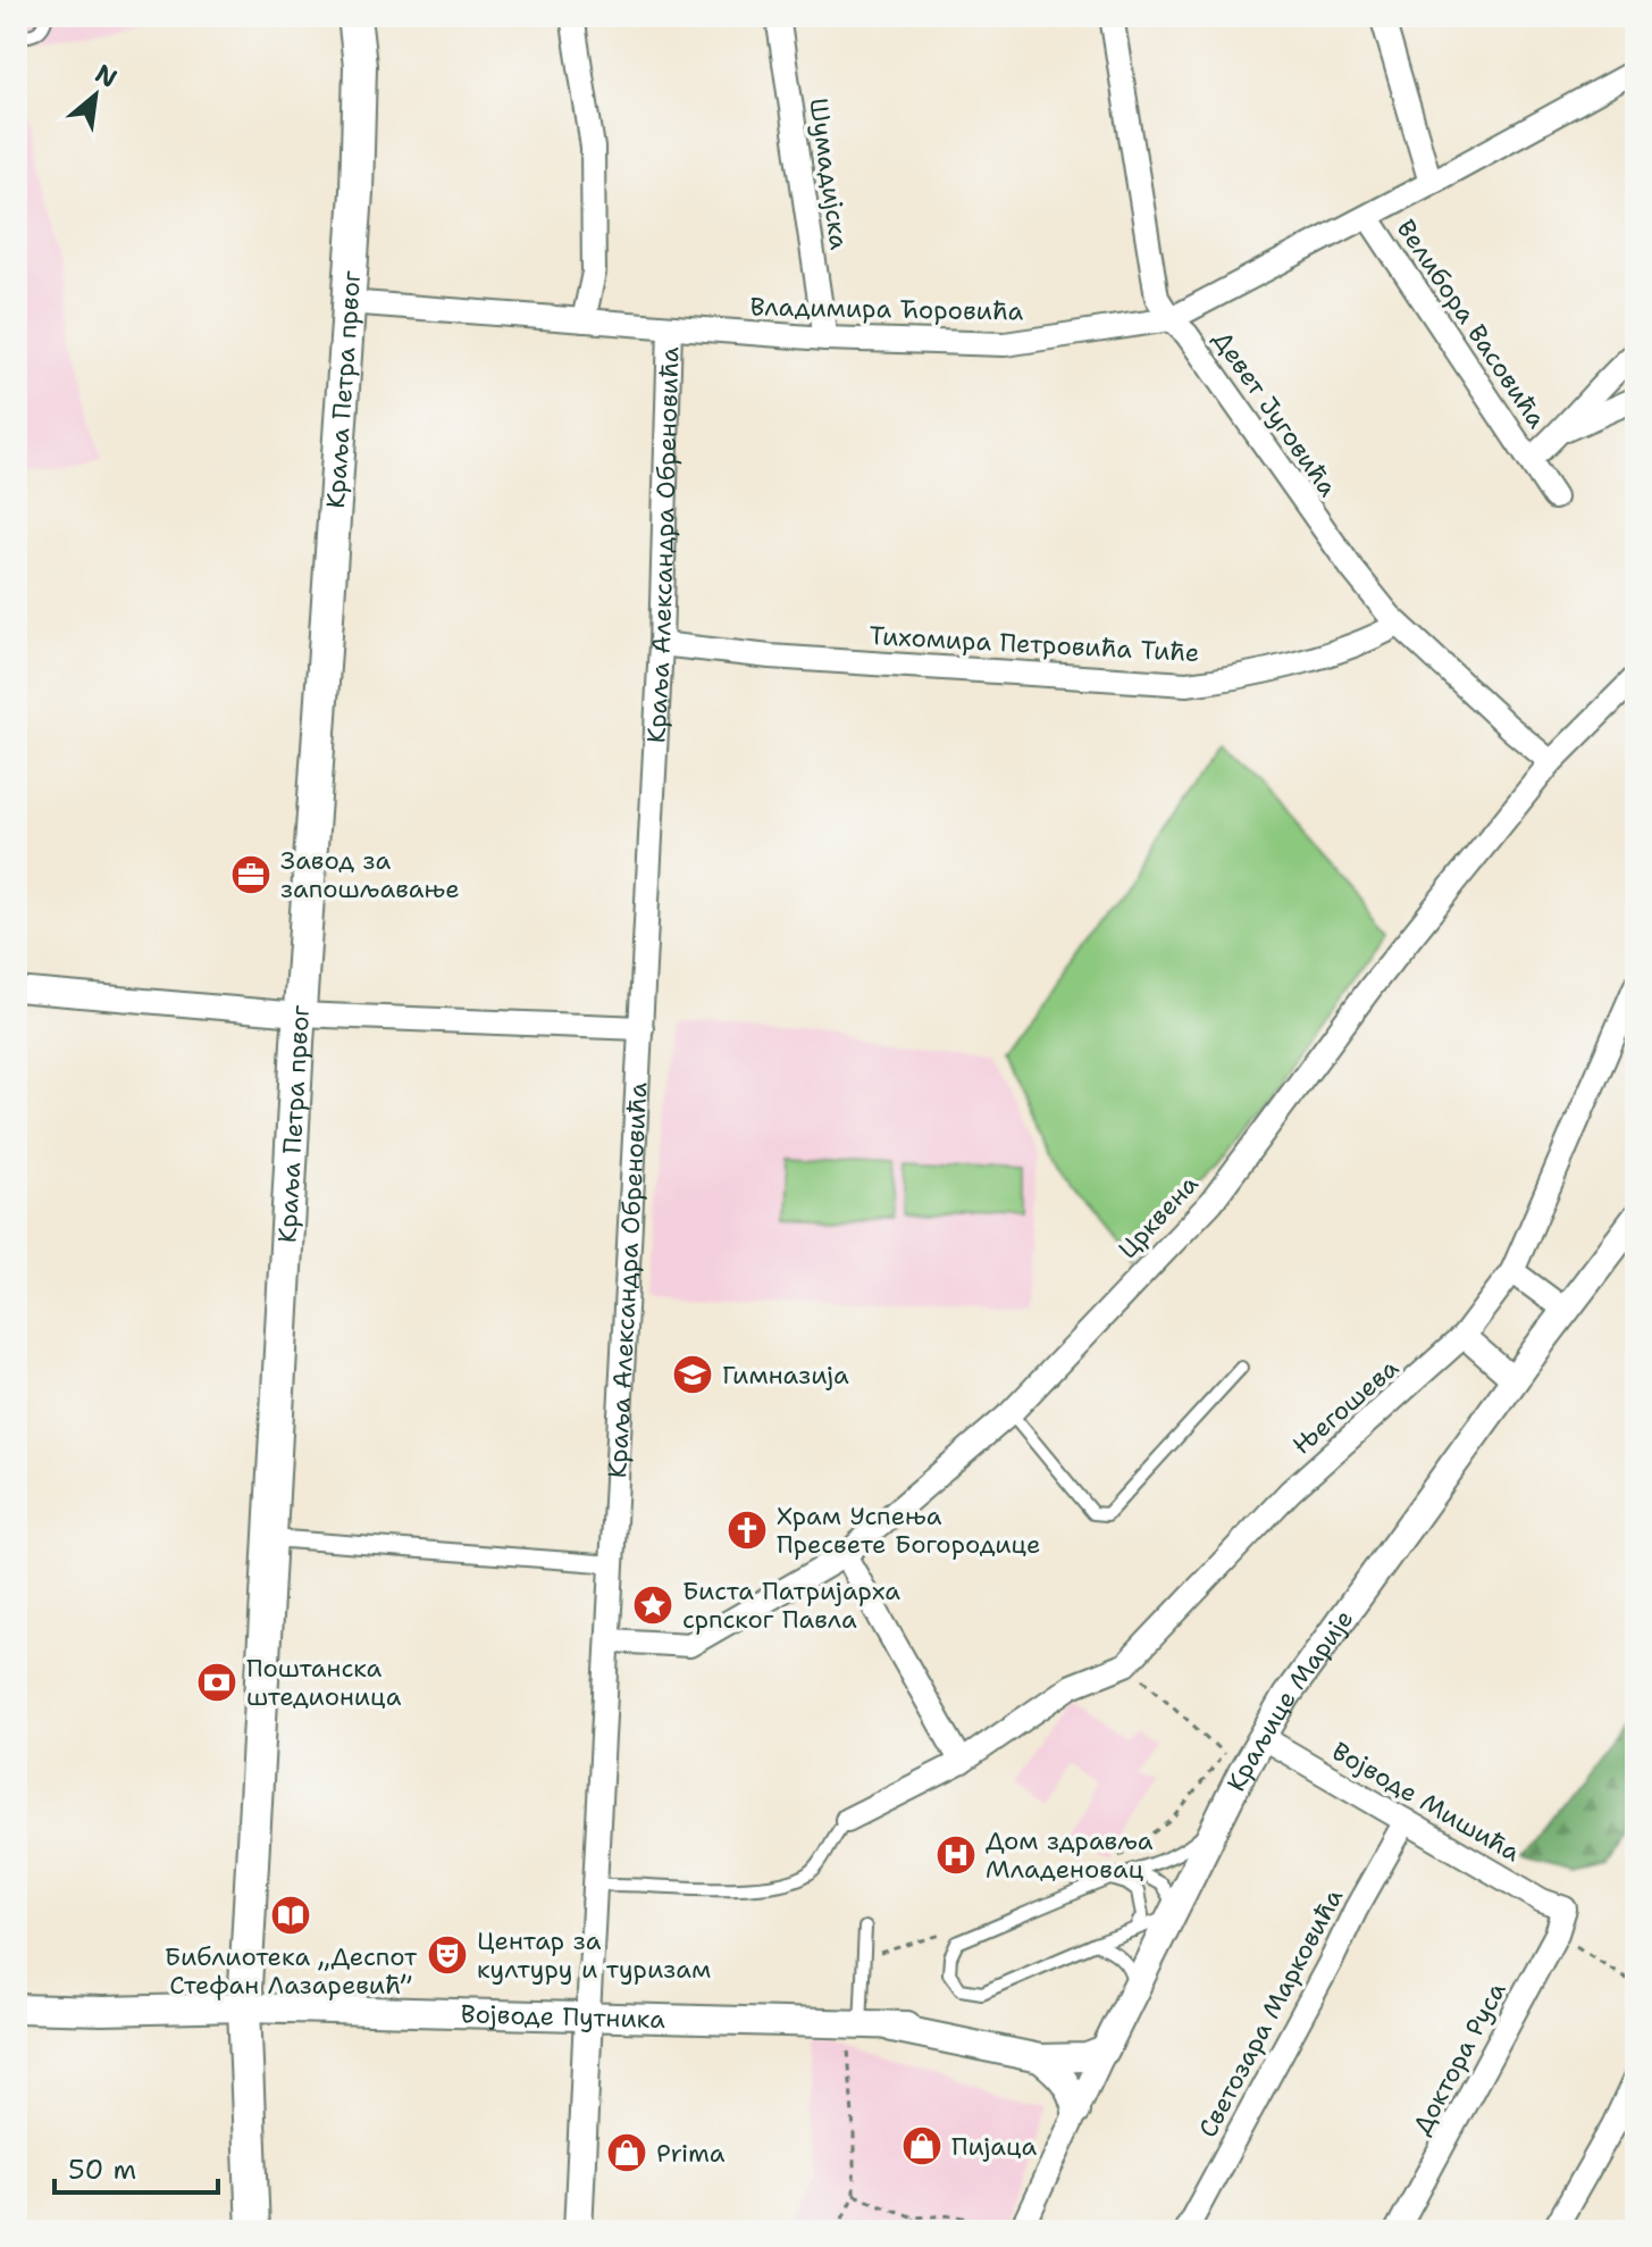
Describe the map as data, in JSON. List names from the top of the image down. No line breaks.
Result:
{"streets":{"main road":["Краља Петра првог"],"street":["Шумадијска","Владимира Ћоровића","Велибора Васовића","Девет Југовића","Краља Александра Обреновића","Тихомира Петровића Тиће","Црквена","Његошева","Краљице Марије","Војводе Мишића","Светозара Марковића","Војводе Путника","Доктора Руса"]},"crossings":[["Шумадијска","Владимира Ћоровића"],["Владимира Ћоровића","Велибора Васовића"],["Владимира Ћоровића","Краља Петра првог"],["Владимира Ћоровића","Девет Југовића"],["Владимира Ћоровића","Краља Александра Обреновића"],["Краља Петра првог","Војводе Путника"],["Девет Југовића","Тихомира Петровића Тиће"],["Девет Југовића","Црквена"],["Краља Александра Обреновића","Тихомира Петровића Тиће"],["Краља Александра Обреновића","Црквена"],["Краља Александра Обреновића","Војводе Путника"],["Краљице Марије","Војводе Мишића"],["Краљице Марије","Војводе Путника"],["Војводе Мишића","Светозара Марковића"],["Војводе Мишића","Доктора Руса"]],"places":{"office":["Завод за запошљавање"],"school or university":["Гимназија"],"church":["Храм Успења Пресвете Богородице"],"place":["Биста Патријарха српског Павла"],"bank":["Поштанска штедионица"],"hospital":["Дом здравља Младеновац"],"library":["Библиотека „Деспот Стефан Лазаревић”"],"theatre":["Центар за културу и туризам"],"shop":["Пијаца","Prima"]},"scale_bar":"50 m","north":"top right"}
